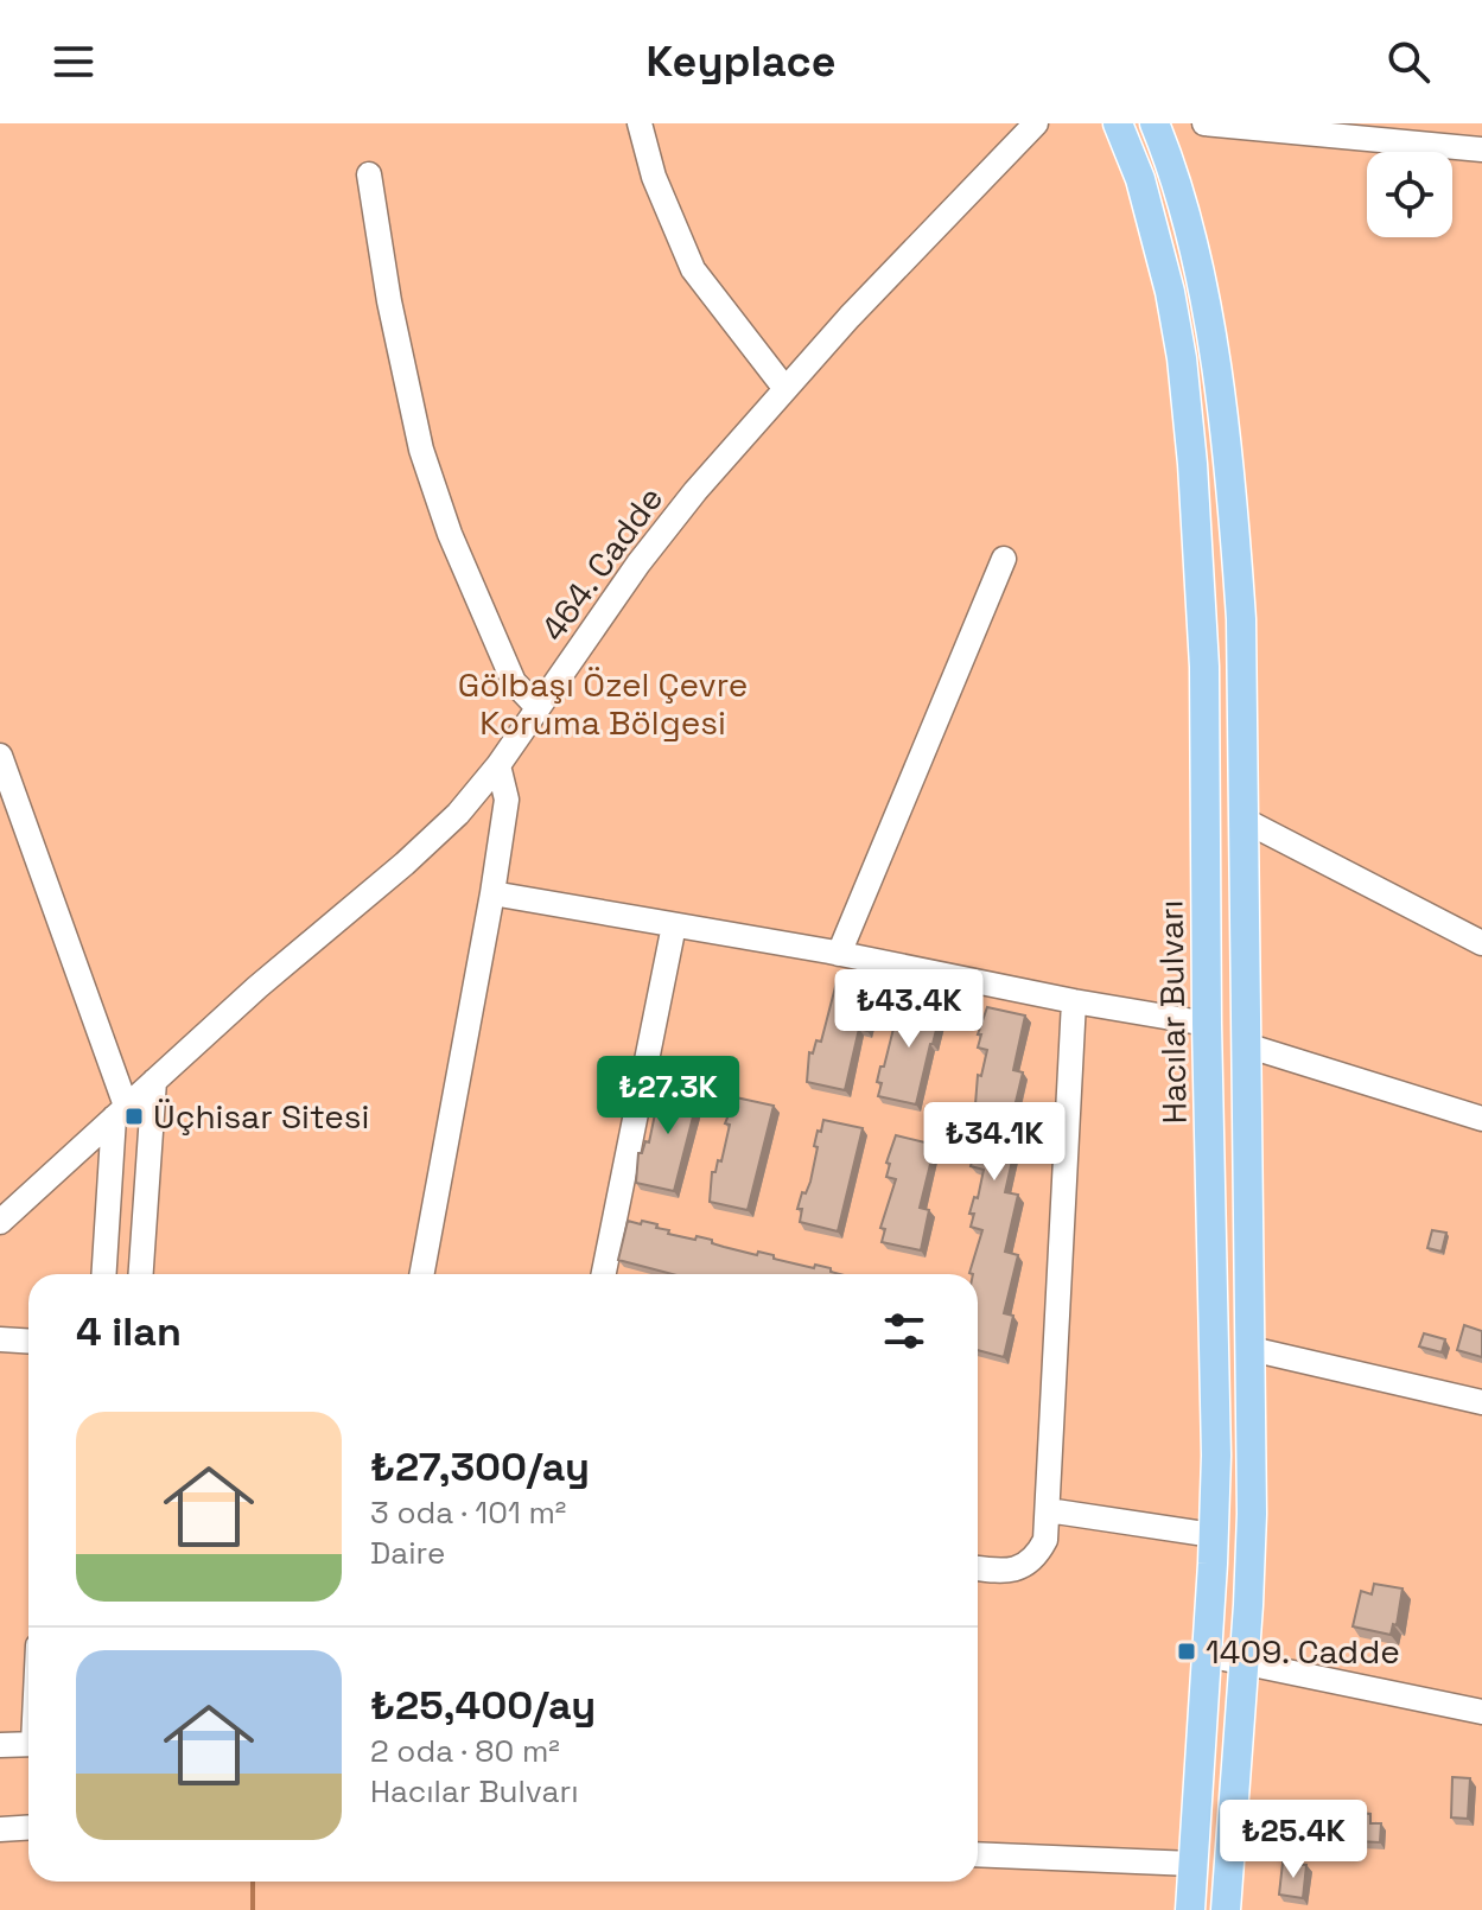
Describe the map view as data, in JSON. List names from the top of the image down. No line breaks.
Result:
{"streets":{"main road":["Hacılar Bulvarı"],"street":["464. Cadde"]},"parks":["Gölbaşı Özel Çevre Koruma Bölgesi"],"places":{"transit":["Üçhisar Sitesi","1409. Cadde"]},"page":{"header":"Keyplace","price":["₺43.4K","₺27.3K","₺34.1K","₺25.4K"],"heading":"4 ilan","list":[{"name":"₺27,300/ay","note":"3 oda · 101 m² · Daire"},{"name":"₺25,400/ay","note":"2 oda · 80 m² · Hacılar Bulvarı"}]}}
